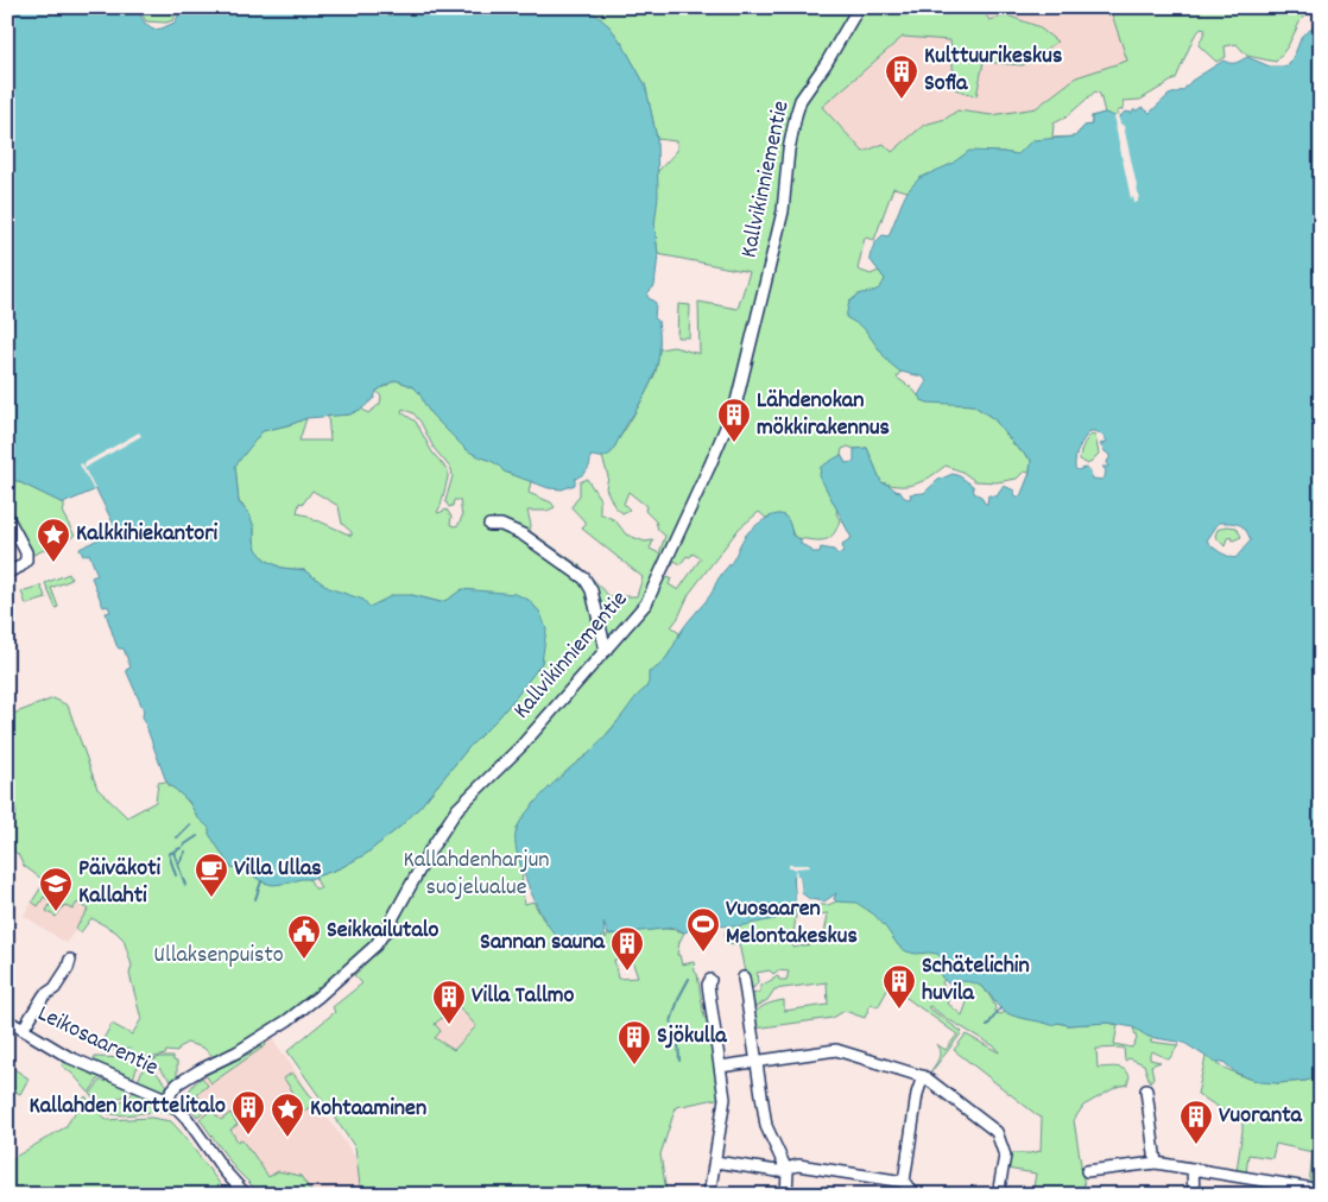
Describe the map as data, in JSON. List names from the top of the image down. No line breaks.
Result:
{"streets":{"street":["Kallvikinniementie","Leikosaarentie"]},"crossings":[["Kallvikinniementie","Leikosaarentie"]],"parks":["Kallahdenharjun suojelualue","Ullaksenpuisto"],"places":{"building":["Kulttuurikeskus Sofia","Lähdenokan mökkirakennus","Sannan sauna","Schätelichin huvila","Villa Tallmo","Sjökulla","Kallahden korttelitalo","Vuoranta"],"place":["Kalkkihiekantori","Kohtaaminen"],"cafe":["Villa Ullas"],"school or university":["Päiväkoti Kallahti"],"sports":["Vuosaaren Melontakeskus"],"public building":["Seikkailutalo"]}}
